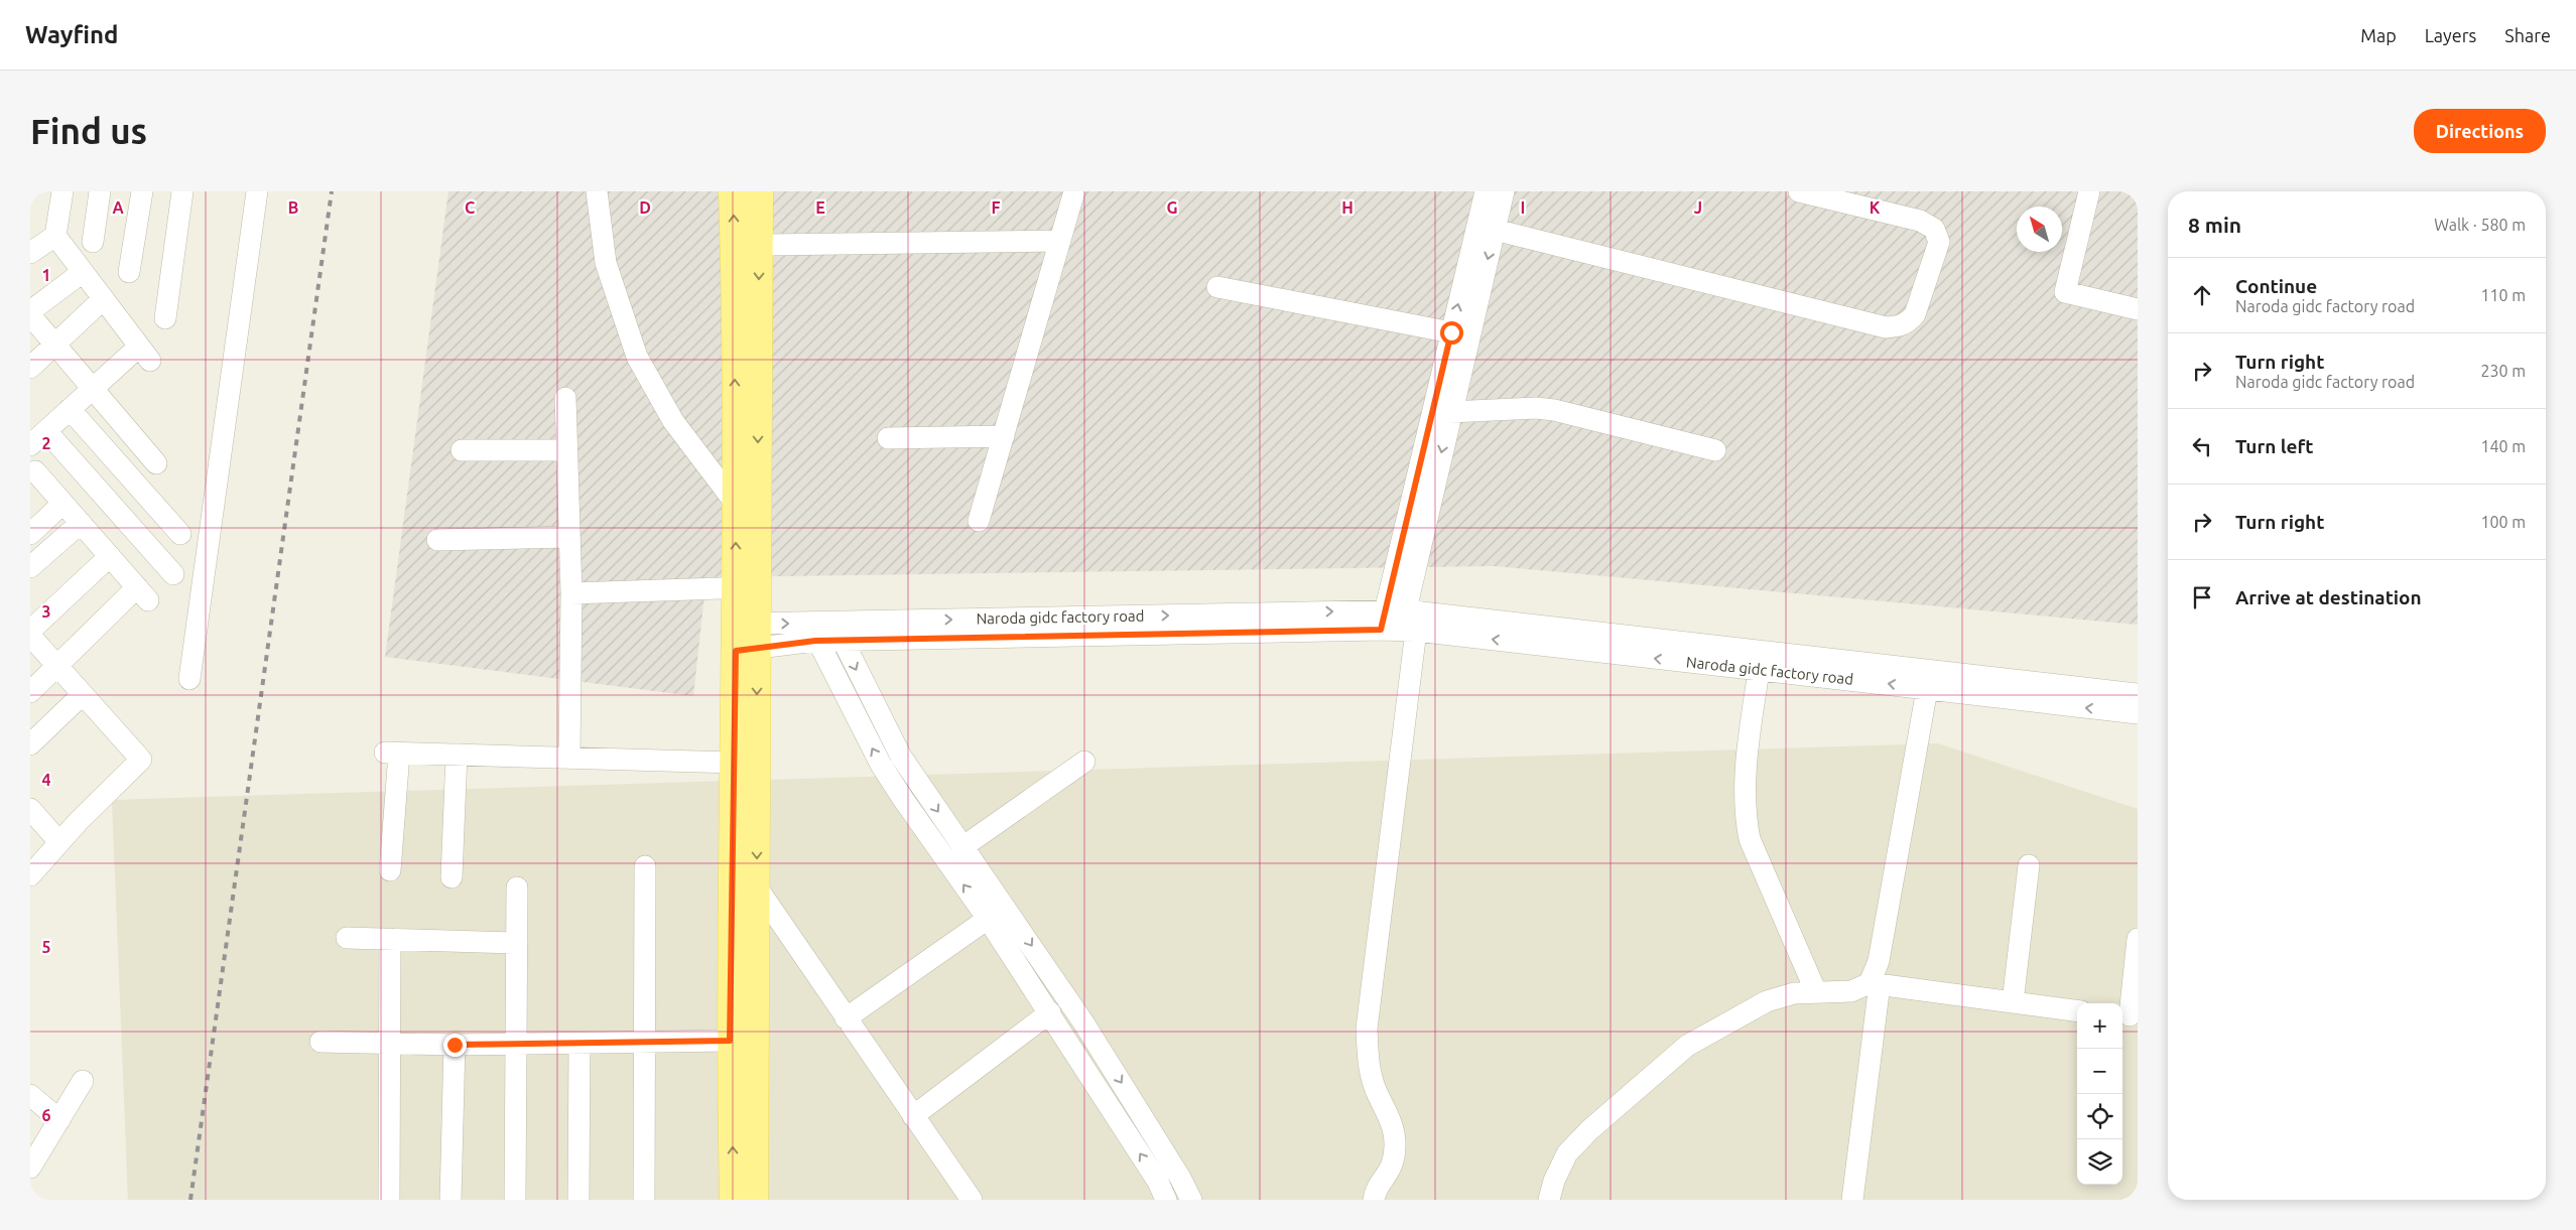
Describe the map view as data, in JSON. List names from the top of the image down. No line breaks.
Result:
{"streets":{"street":["Naroda gidc factory road"]},"north":"top left","page":{"header":"Wayfind","nav":["Map","Layers","Share"],"buttons":"Directions","title":"Find us","heading":["8 min","Walk · 580 m"],"list":[["Continue","Naroda gidc factory road","110 m"],["Turn right","Naroda gidc factory road","230 m"],["Turn left","140 m"],["Turn right","100 m"],"Arrive at destination"],"map_buttons":["+","−"]},"grid":{"columns":["A","B","C","D","E","F","G","H","I","J","K"],"rows":["1","2","3","4","5","6"]}}
